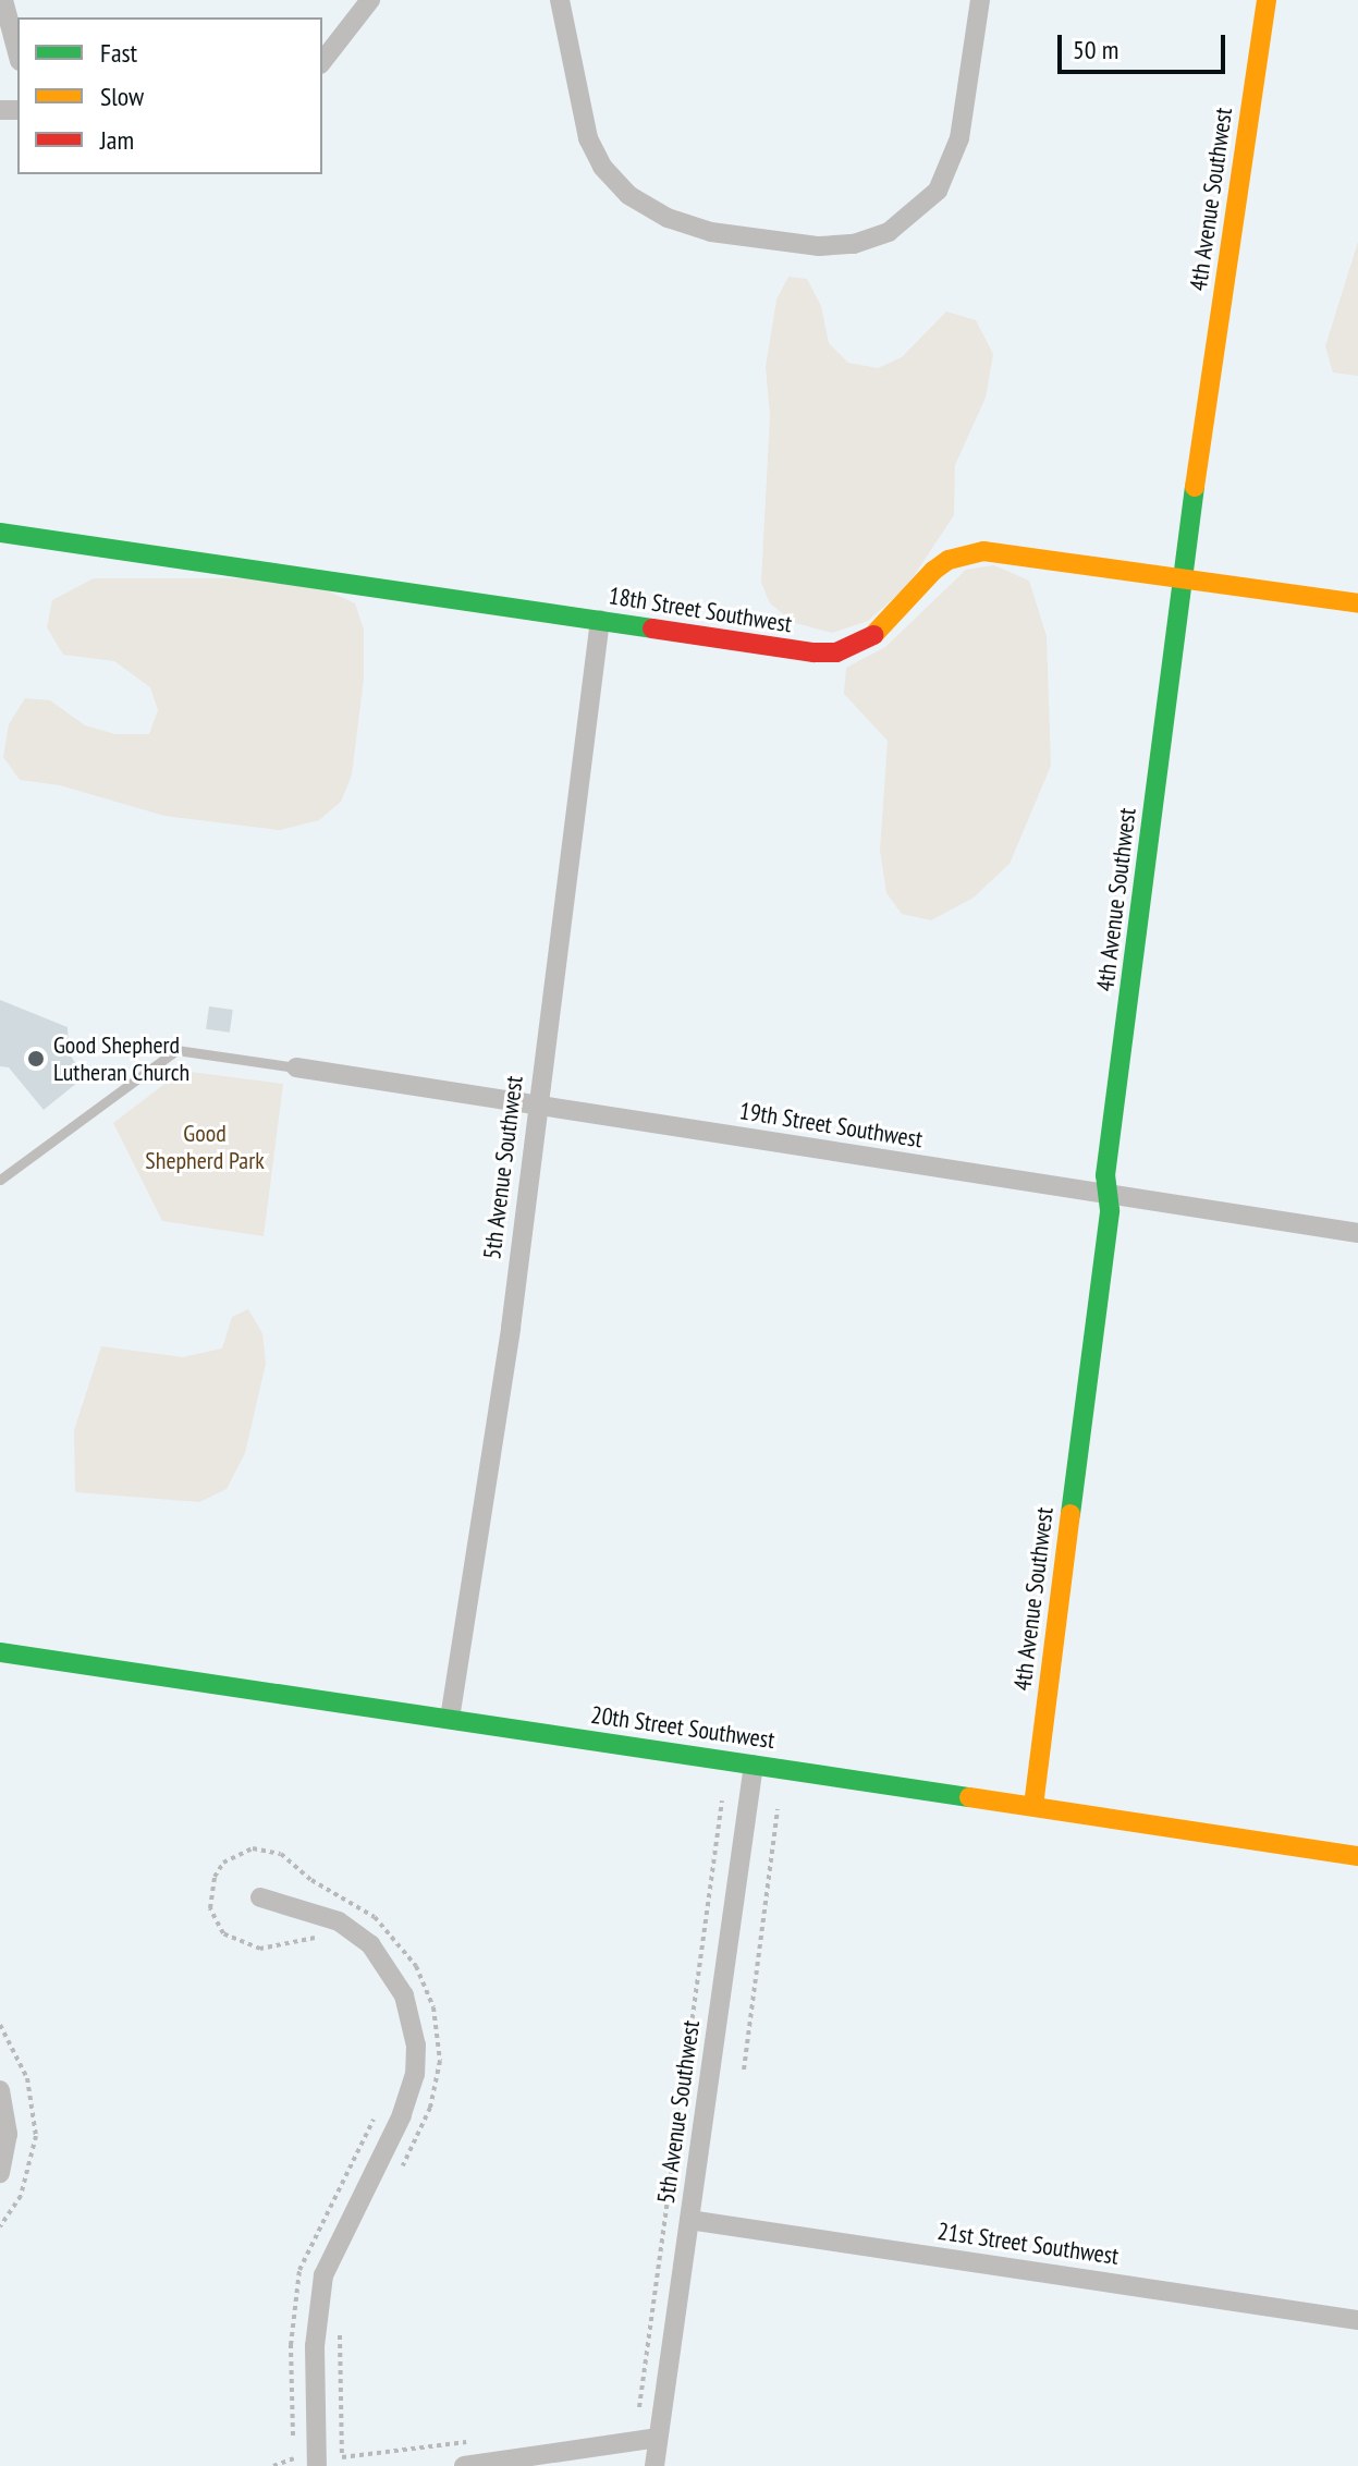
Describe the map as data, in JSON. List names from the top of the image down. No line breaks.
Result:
{"streets":{"street":["4th Avenue Southwest","18th Street Southwest","19th Street Southwest","5th Avenue Southwest","20th Street Southwest","21st Street Southwest"]},"crossings":[["4th Avenue Southwest","18th Street Southwest"],["4th Avenue Southwest","19th Street Southwest"],["4th Avenue Southwest","20th Street Southwest"],["18th Street Southwest","5th Avenue Southwest"],["19th Street Southwest","5th Avenue Southwest"],["5th Avenue Southwest","20th Street Southwest"],["5th Avenue Southwest","21st Street Southwest"]],"parks":["Good Shepherd Park"],"places":["Good Shepherd Lutheran Church"],"legend":["Fast","Slow","Jam"],"scale_bar":"50 m"}
